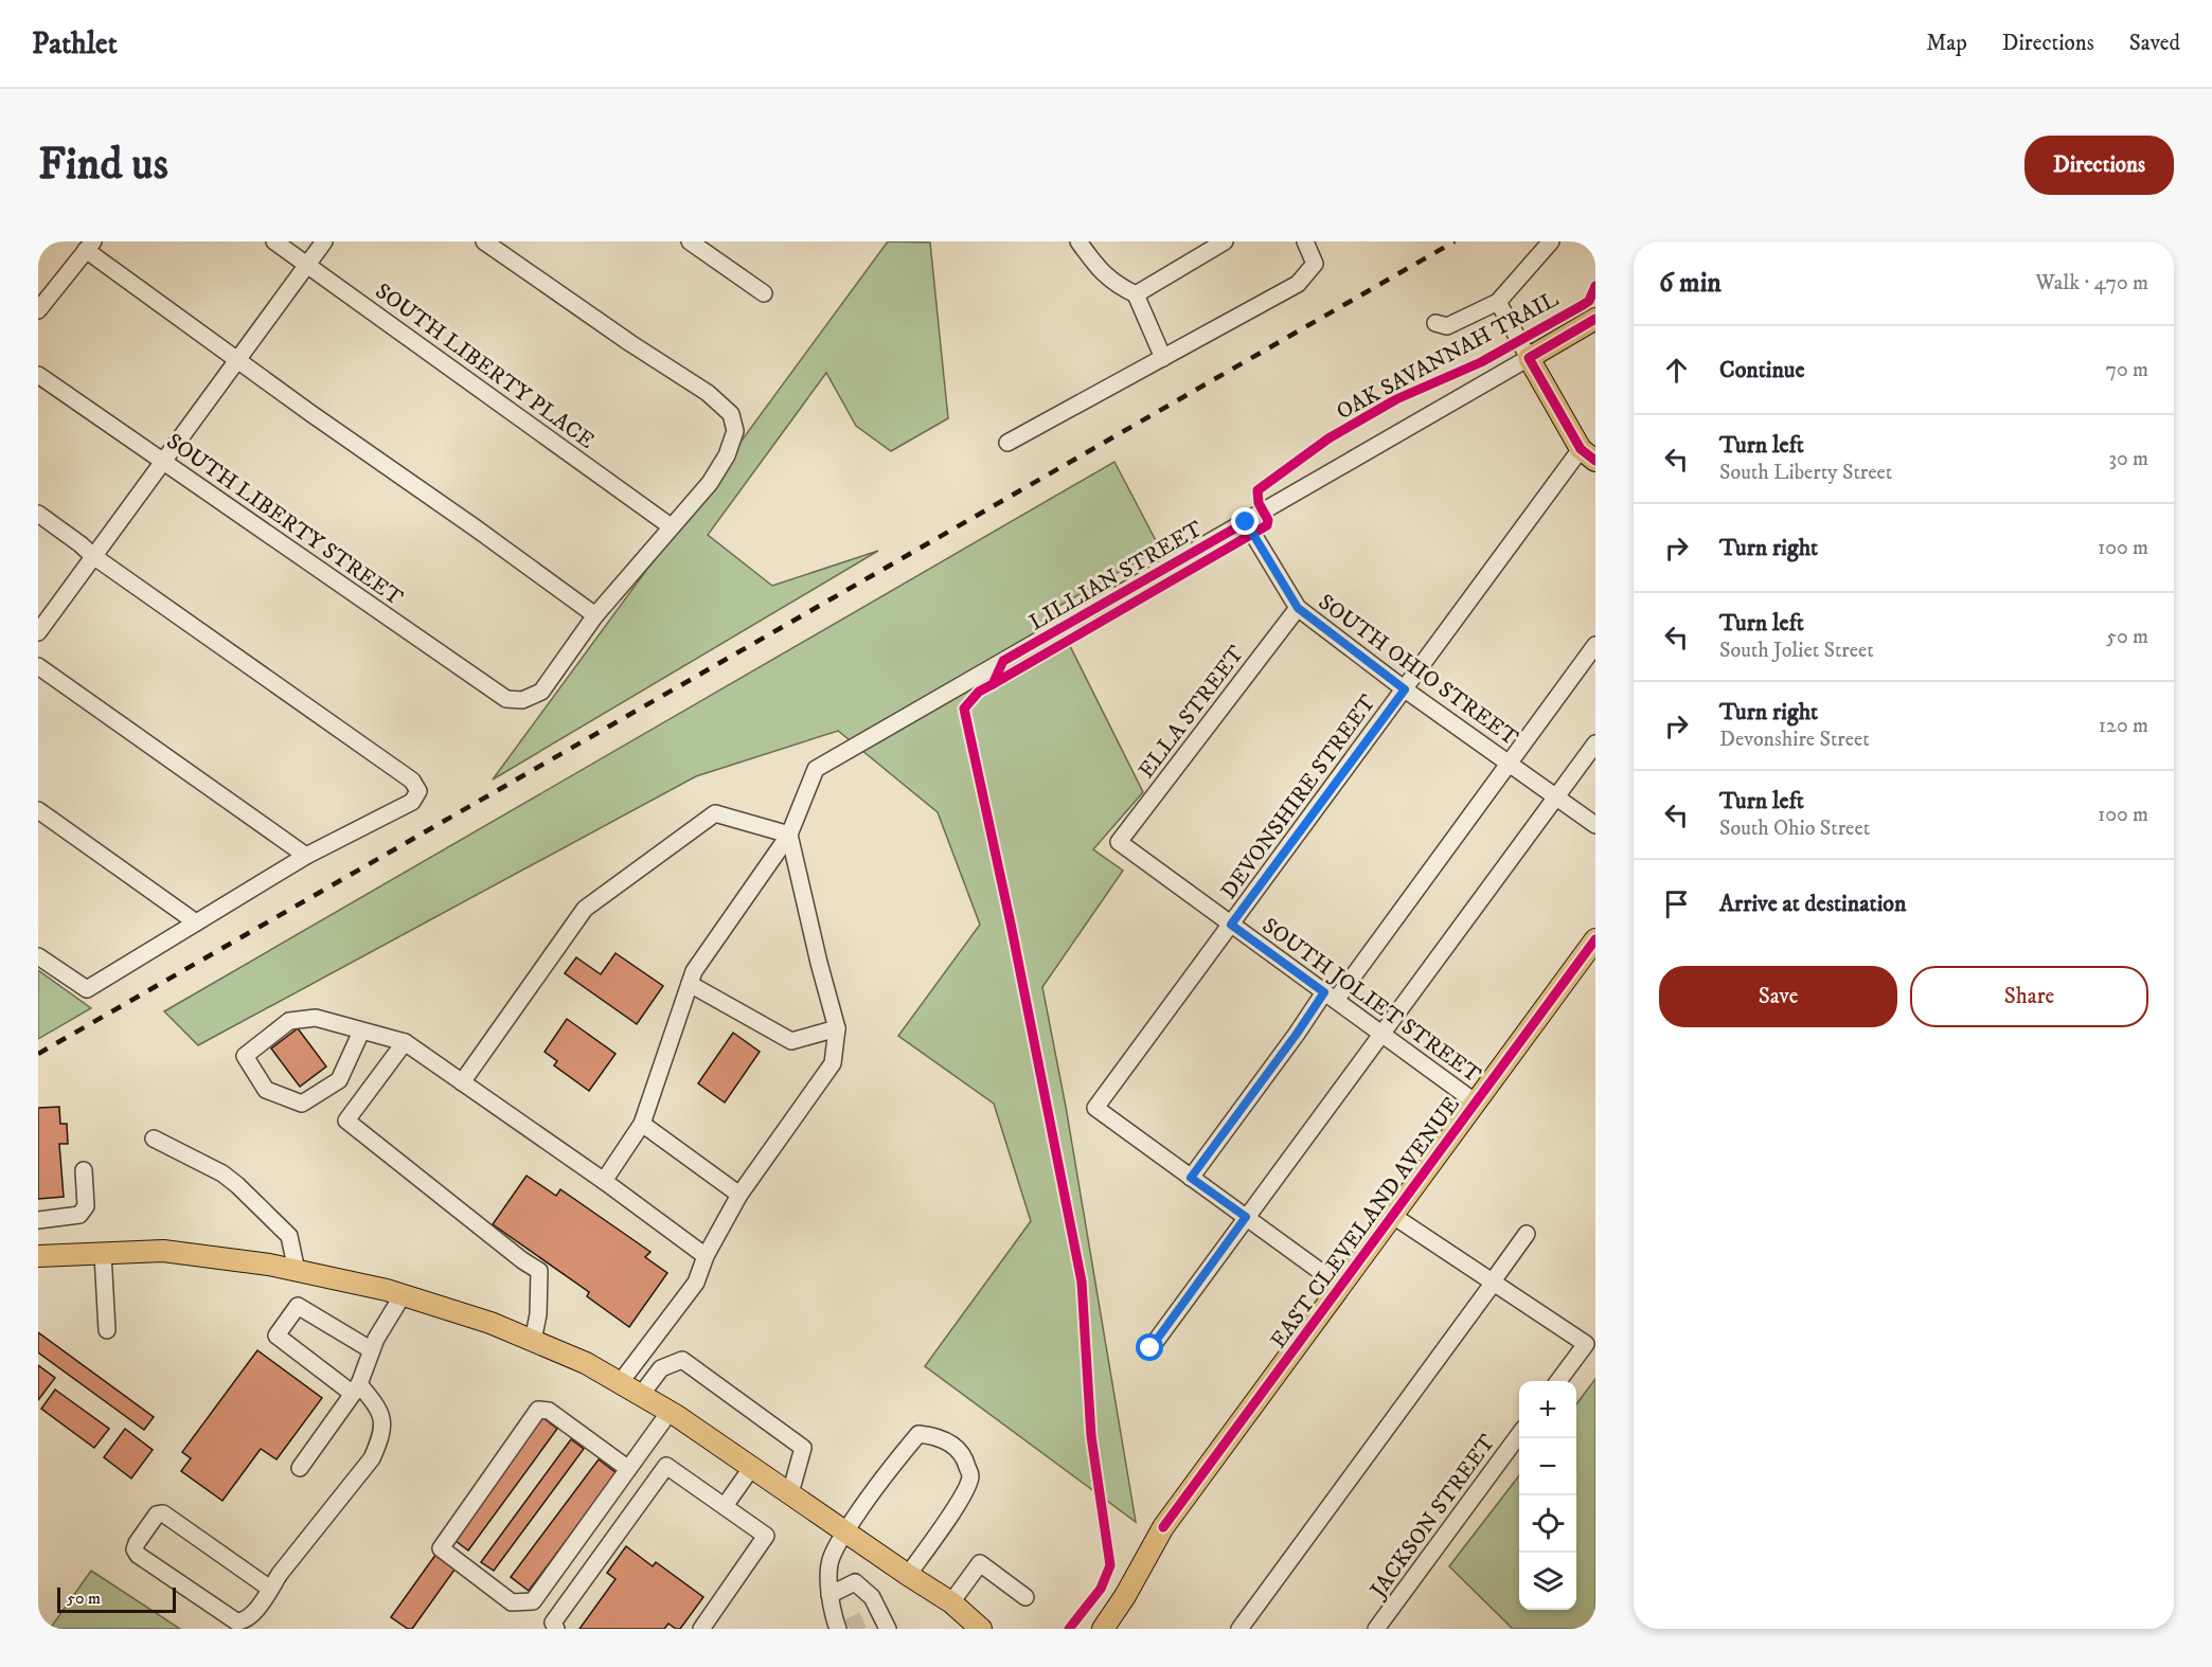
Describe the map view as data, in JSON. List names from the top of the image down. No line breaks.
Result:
{"streets":{"main road":["LILLIAN STREET","EAST CLEVELAND AVENUE"],"street":["SOUTH LIBERTY PLACE","SOUTH LIBERTY STREET","SOUTH OHIO STREET","ELLA STREET","DEVONSHIRE STREET","SOUTH JOLIET STREET","JACKSON STREET"],"cycle path":["OAK SAVANNAH TRAIL"]},"crossings":[["LILLIAN STREET","SOUTH OHIO STREET"],["SOUTH OHIO STREET","ELLA STREET"],["SOUTH OHIO STREET","DEVONSHIRE STREET"],["ELLA STREET","SOUTH JOLIET STREET"],["DEVONSHIRE STREET","SOUTH JOLIET STREET"],["SOUTH JOLIET STREET","EAST CLEVELAND AVENUE"]],"scale_bar":"50 m","page":{"header":"Pathlet","nav":["Map","Directions","Saved"],"buttons":["Directions",["Save","Share"]],"title":"Find us","heading":["6 min","Walk · 470 m"],"list":[["Continue","70 m"],["Turn left","South Liberty Street","30 m"],["Turn right","100 m"],["Turn left","South Joliet Street","50 m"],["Turn right","Devonshire Street","120 m"],["Turn left","South Ohio Street","100 m"],"Arrive at destination"],"map_buttons":["+","−"],"scale":"50 m"}}
